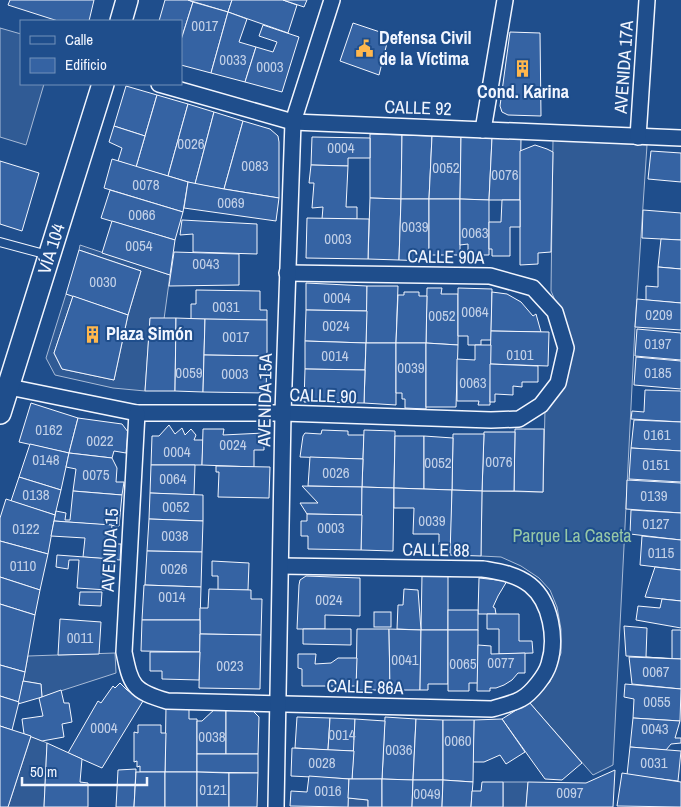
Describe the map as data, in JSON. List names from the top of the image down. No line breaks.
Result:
{"streets":{"main road":["VÍA 104"],"street":["AVENIDA 17A","CALLE 92","CALLE 90A","CALLE 90","AVENIDA 15A","AVENIDA 15","CALLE 88","CALLE 86A"]},"crossings":[["AVENIDA 17A","CALLE 92"],["CALLE 92","AVENIDA 15A"],["VÍA 104","CALLE 90"],["CALLE 90A","CALLE 90"],["CALLE 90A","AVENIDA 15A"],["CALLE 90","AVENIDA 15A"],["CALLE 90","AVENIDA 15"],["AVENIDA 15A","CALLE 88"],["AVENIDA 15A","CALLE 86A"],["AVENIDA 15","CALLE 86A"],["CALLE 88","CALLE 86A"]],"parks":["Parque La Caseta"],"places":{"public building":["Defensa Civil de la Víctima"],"building":["Cond. Karina","Plaza Simón"]},"house_numbers":["0017","0033","0003","0026","0004","0083","0052","0076","0078","0069","0066","0039","0063","0003","0054","0043","0030","0004","0031","0064","0209","0052","0024","0017","0197","0101","0014","0039","0059","0185","0003","0063","0162","0161","0022","0024","0004","0148","0076","0052","0151","0026","0075","0064","0138","0139","0052","0039","0127","0003","0122","0038","0115","0110","0026","0014","0024","0011","0041","0077","0065","0023","0067","0055","0004","0043","0014","0038","0060","0036","0028","0031","0121","0016","0097","0049"],"legend":["Calle","Edificio"],"scale_bar":"50 m"}
